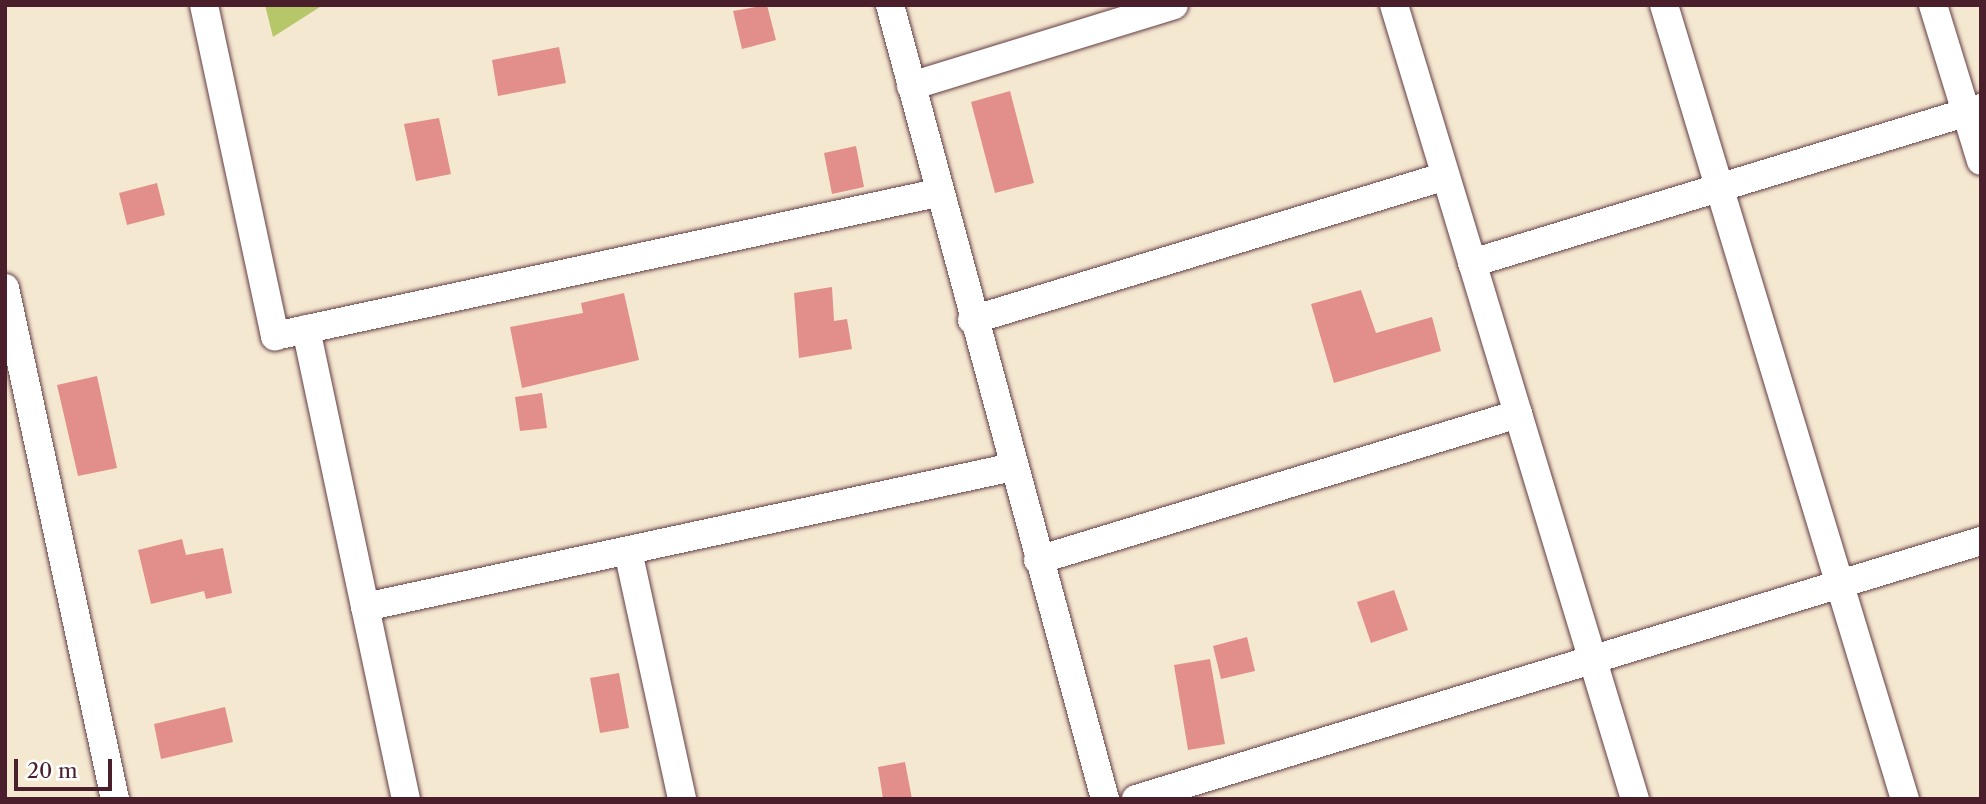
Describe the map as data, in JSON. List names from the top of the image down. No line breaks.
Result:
{"scale_bar":"20 m"}
